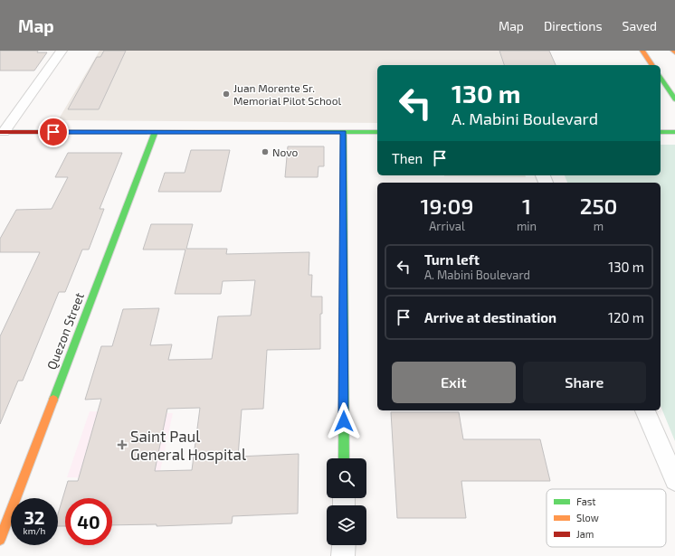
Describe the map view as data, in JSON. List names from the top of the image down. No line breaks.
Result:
{"streets":{"street":["Quezon Street"]},"places":{"other":["Juan Morente Sr. Memorial Pilot School","Novo"],"health":["Saint Paul General Hospital"]},"legend":["Fast","Slow","Jam"],"page":{"header":"Map","nav":["Map","Directions","Saved"],"turn":["130 m","A. Mabini Boulevard"],"then":"Then","eta":["19:09","Arrival","1","min","250","m"],"list":[{"name":"Turn left","note":"A. Mabini Boulevard","value":"130 m"},{"name":"Arrive at destination","value":"120 m"}],"buttons":["Exit","Share"],"speed":"32 km/h","limit":"40"}}
